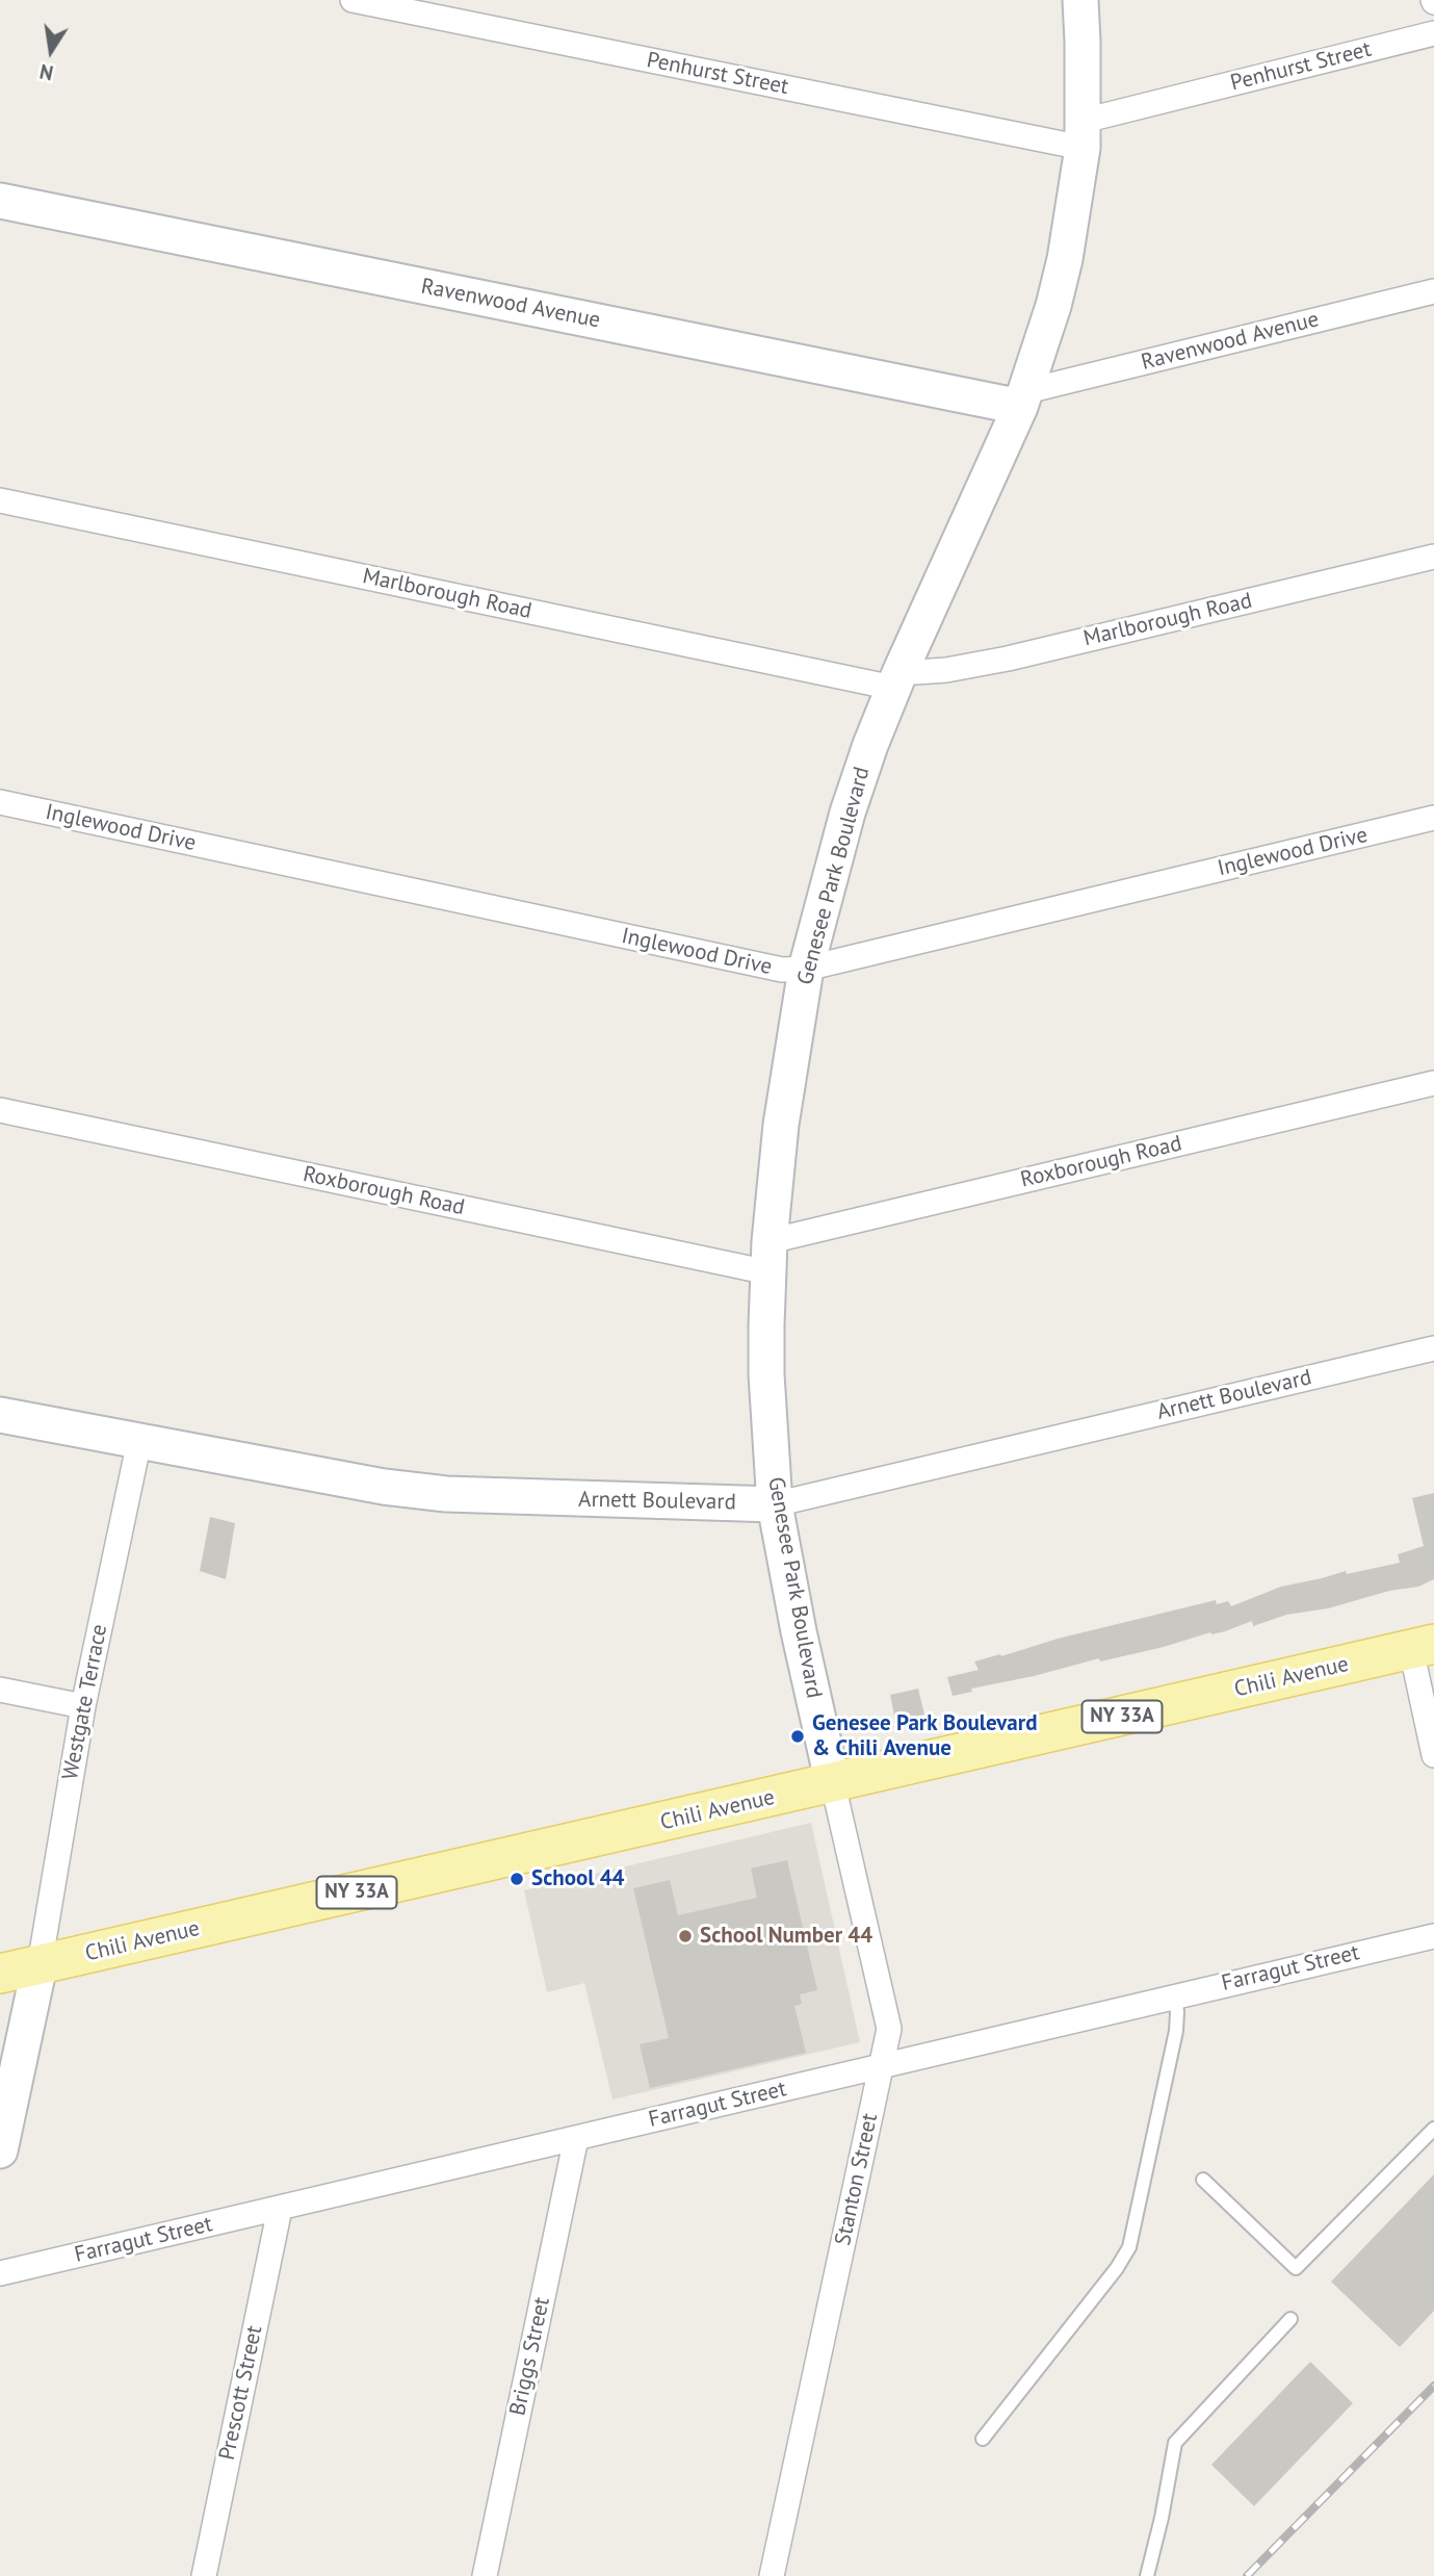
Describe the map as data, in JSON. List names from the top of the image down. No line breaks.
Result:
{"streets":{"main road":["Chili Avenue","NY 33A"],"street":["Penhurst Street","Ravenwood Avenue","Marlborough Road","Inglewood Drive","Genesee Park Boulevard","Roxborough Road","Arnett Boulevard","Westgate Terrace","Farragut Street","Stanton Street","Briggs Street","Prescott Street"]},"crossings":[["Penhurst Street","Genesee Park Boulevard"],["Ravenwood Avenue","Genesee Park Boulevard"],["Marlborough Road","Genesee Park Boulevard"],["Inglewood Drive","Genesee Park Boulevard"],["Genesee Park Boulevard","Roxborough Road"],["Genesee Park Boulevard","Arnett Boulevard"],["Genesee Park Boulevard","Chili Avenue"],["Genesee Park Boulevard","Stanton Street"],["Arnett Boulevard","Westgate Terrace"],["Chili Avenue","Westgate Terrace"],["Chili Avenue","Stanton Street"],["Farragut Street","Stanton Street"],["Farragut Street","Briggs Street"],["Farragut Street","Prescott Street"]],"places":["Genesee Park Boulevard & Chili Avenue","School 44","School Number 44"],"north":"bottom"}
